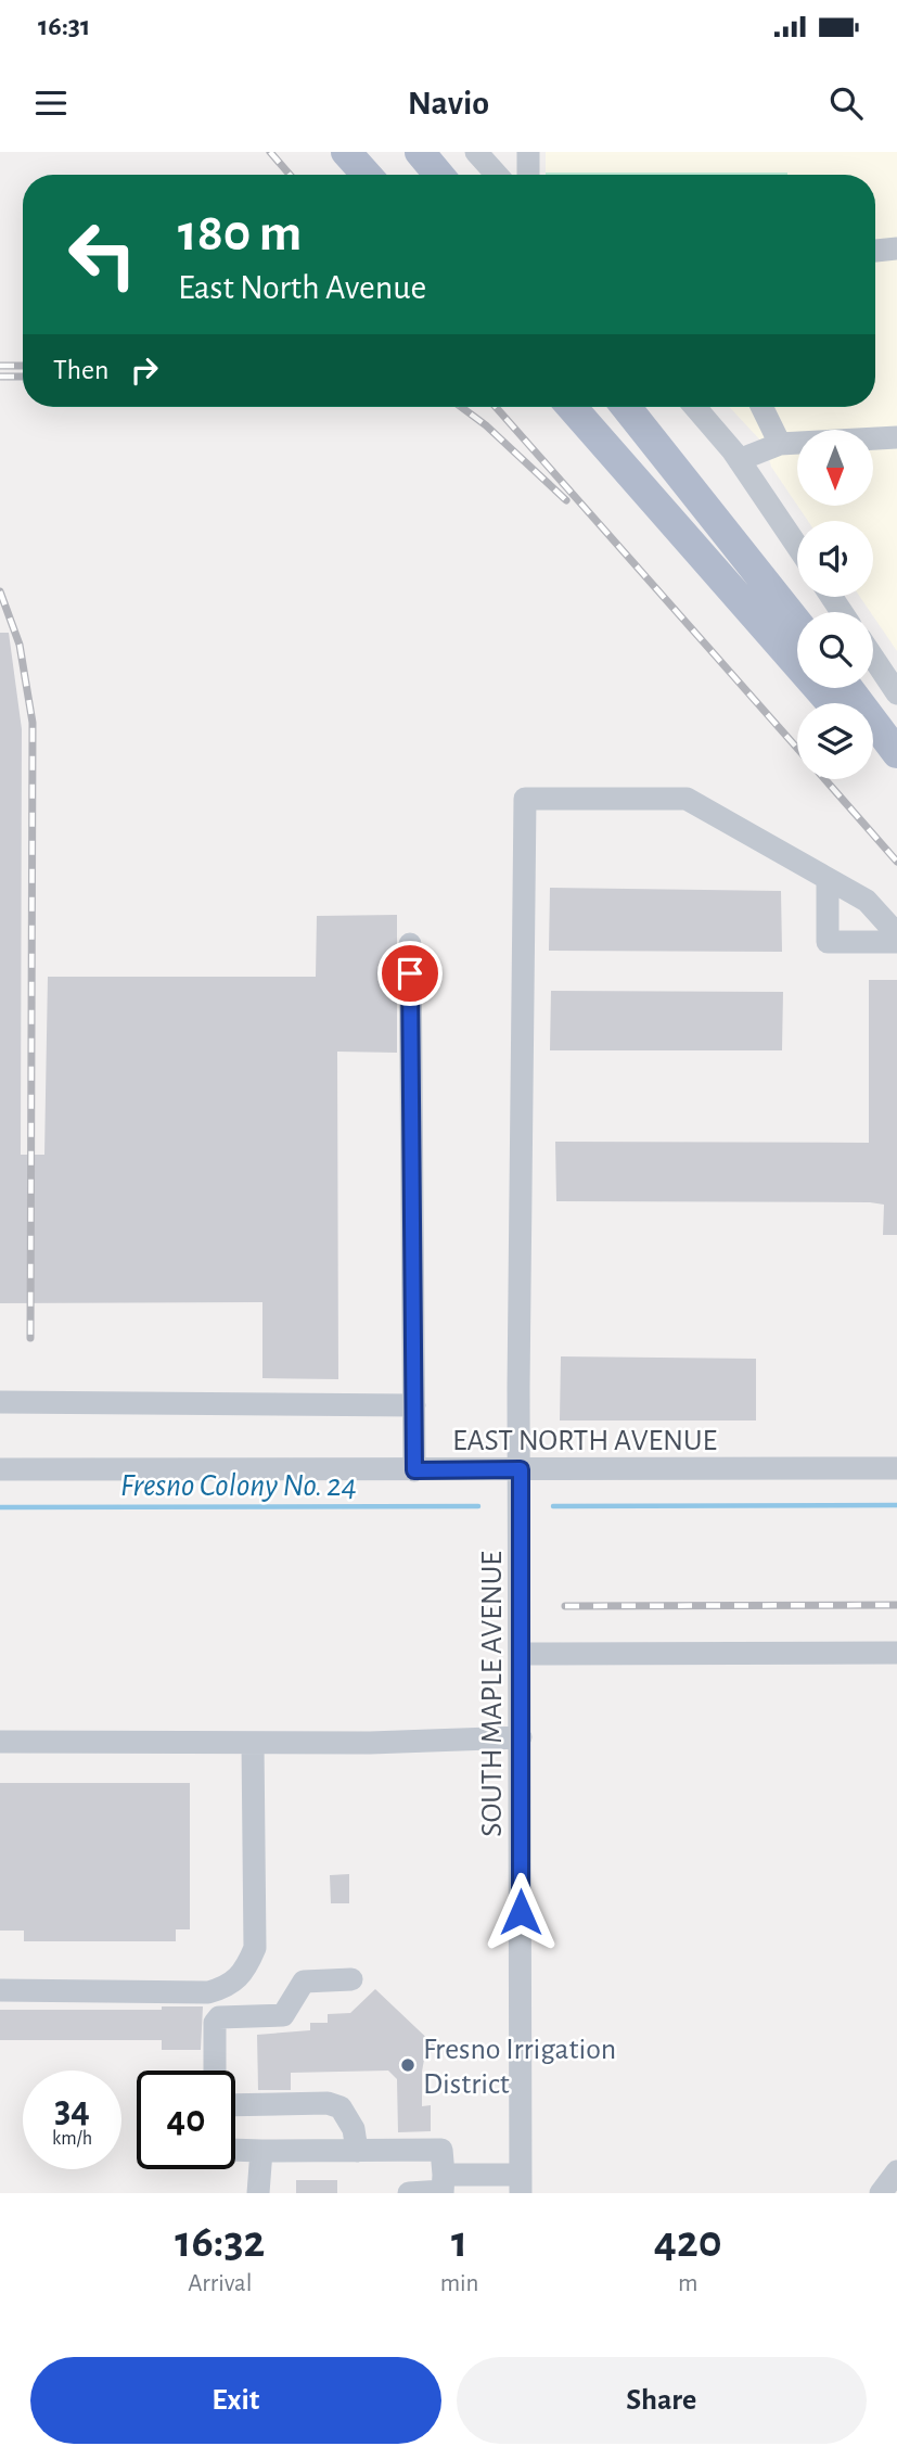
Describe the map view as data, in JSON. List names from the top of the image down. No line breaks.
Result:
{"streets":{"street":["EAST NORTH AVENUE","SOUTH MAPLE AVENUE"]},"crossings":[["EAST NORTH AVENUE","SOUTH MAPLE AVENUE"]],"water":["Fresno Colony No. 24"],"places":["Fresno Irrigation District"],"north":"bottom","page":{"status":"16:31","header":"Navio","turn":["180 m","East North Avenue"],"then":"Then","speed":"34 km/h","limit":"40","eta":["16:32","Arrival","1","min","420","m"],"buttons":["Exit","Share"]}}
